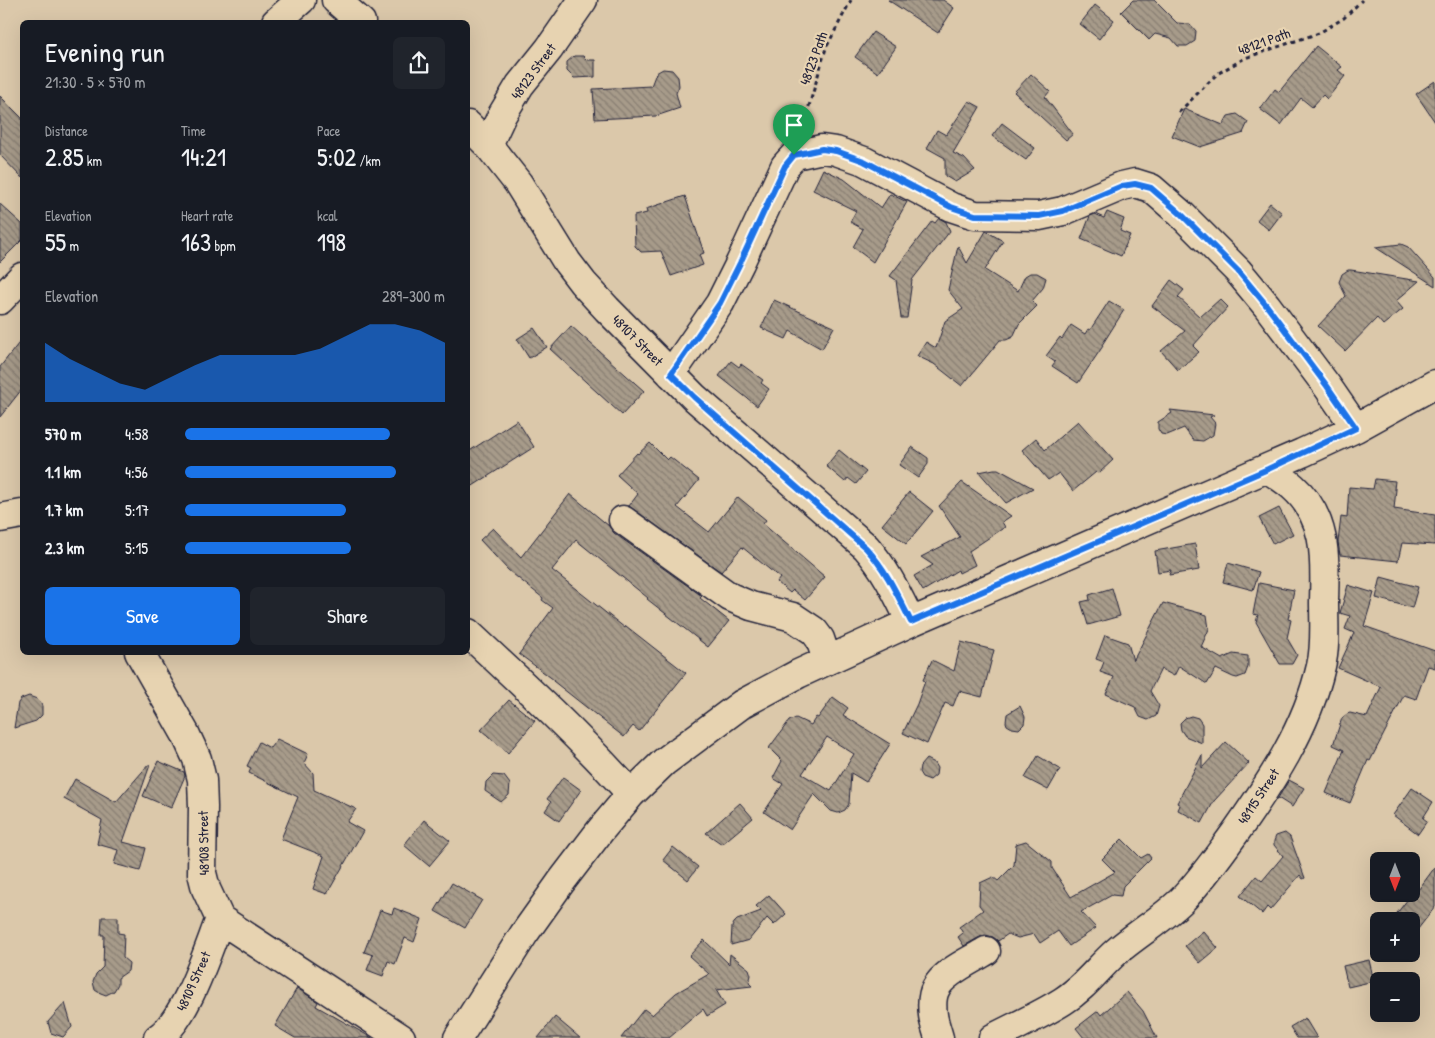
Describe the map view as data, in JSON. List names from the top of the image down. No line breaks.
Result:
{"streets":{"street":["48123 Street","48107 Street","48115 Street","48108 Street","48109 Street"],"path":["48121 Path","48123 Path"]},"crossings":[["48123 Street","48107 Street"],["48108 Street","48109 Street"]],"north":"bottom","page":{"heading":["Evening run","21:30 · 5 × 570 m"],"stats":[["Distance","2.85 km"],["Time","14:21"],["Pace","5:02 /km"],["Elevation","55 m"],["Heart rate","163 bpm"],["kcal","198"]],"chart":["Elevation","289–300 m"],"list":[{"name":"570 m","note":"4:58"},{"name":"1.1 km","note":"4:56"},{"name":"1.7 km","note":"5:17"},{"name":"2.3 km","note":"5:15"}],"buttons":["Save","Share"],"map_buttons":["+","−"]}}
